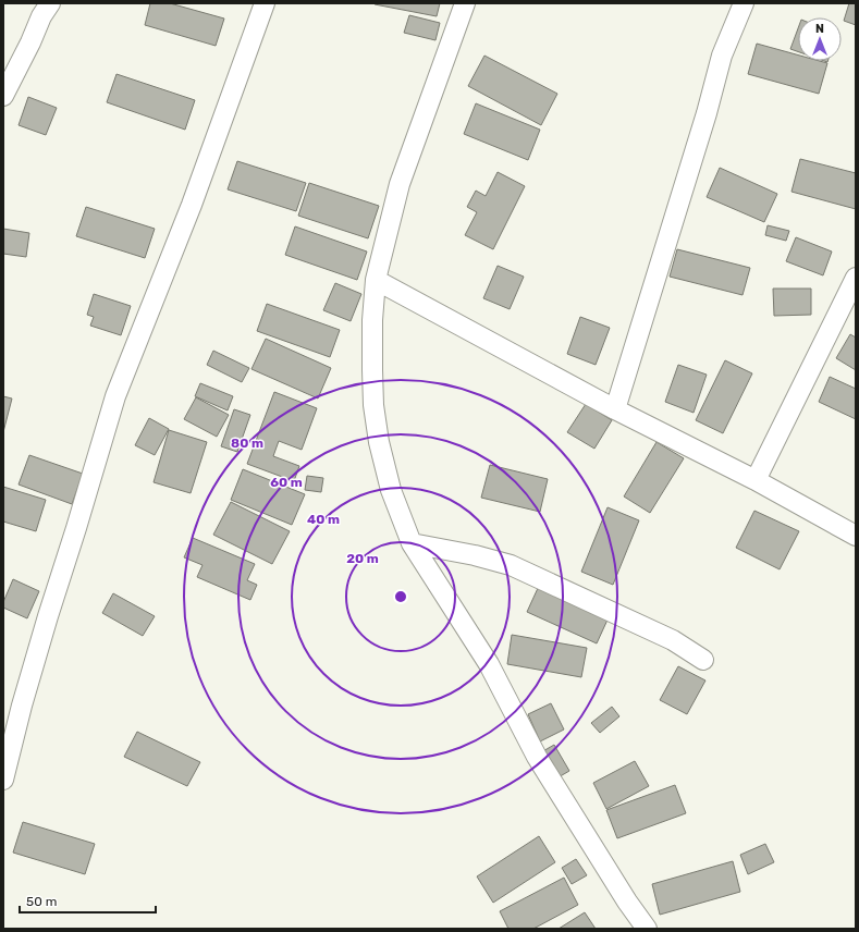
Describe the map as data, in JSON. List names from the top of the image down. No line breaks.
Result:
{"scale_bar":"50 m","north":"top","rings":["80 m","60 m","40 m","20 m"]}
